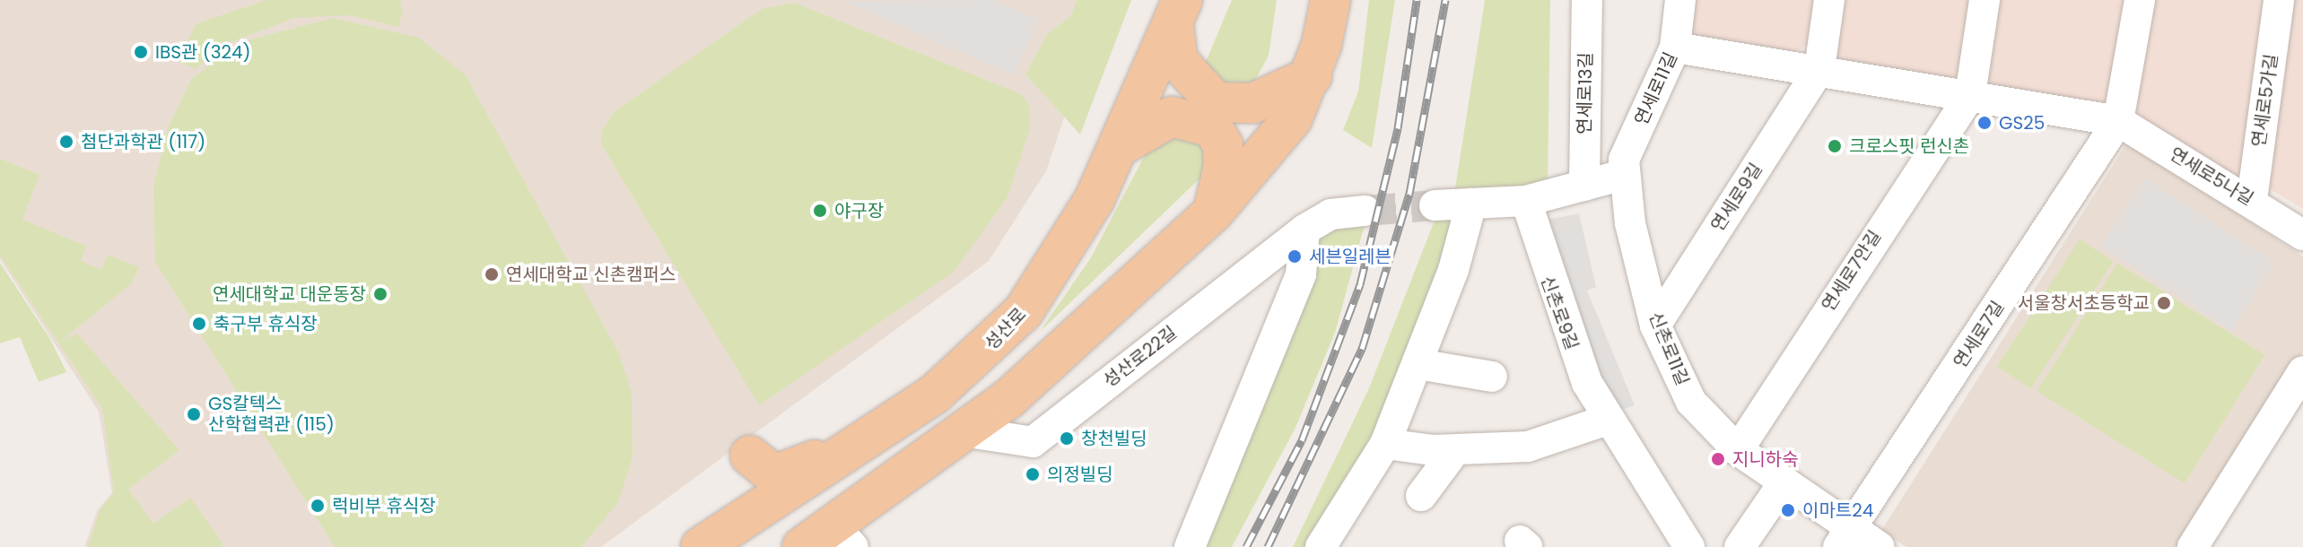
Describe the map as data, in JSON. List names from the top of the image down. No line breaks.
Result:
{"streets":{"main road":["성산로"],"street":["연세로11길","연세로13길","연세로5가길","연세로5나길","연세로9길","연세로7안길","신촌로9길","연세로7길","신촌로11길","성산로22길"]},"crossings":[["연세로11길","신촌로11길"],["연세로5가길","연세로5나길"],["연세로5나길","연세로7길"],["연세로9길","신촌로11길"],["연세로7안길","신촌로11길"],["연세로7길","신촌로11길"]],"places":["IBS관 (324)","GS25","첨단과학관 (117)","크로스핏 런신촌","야구장","세븐일레븐","연세대학교 신촌캠퍼스","연세대학교 대운동장","서울창서초등학교","축구부 휴식장","GS칼텍스 산학협력관 (115)","창천빌딩","지니하숙","의정빌딩","럭비부 휴식장","이마트24"]}
